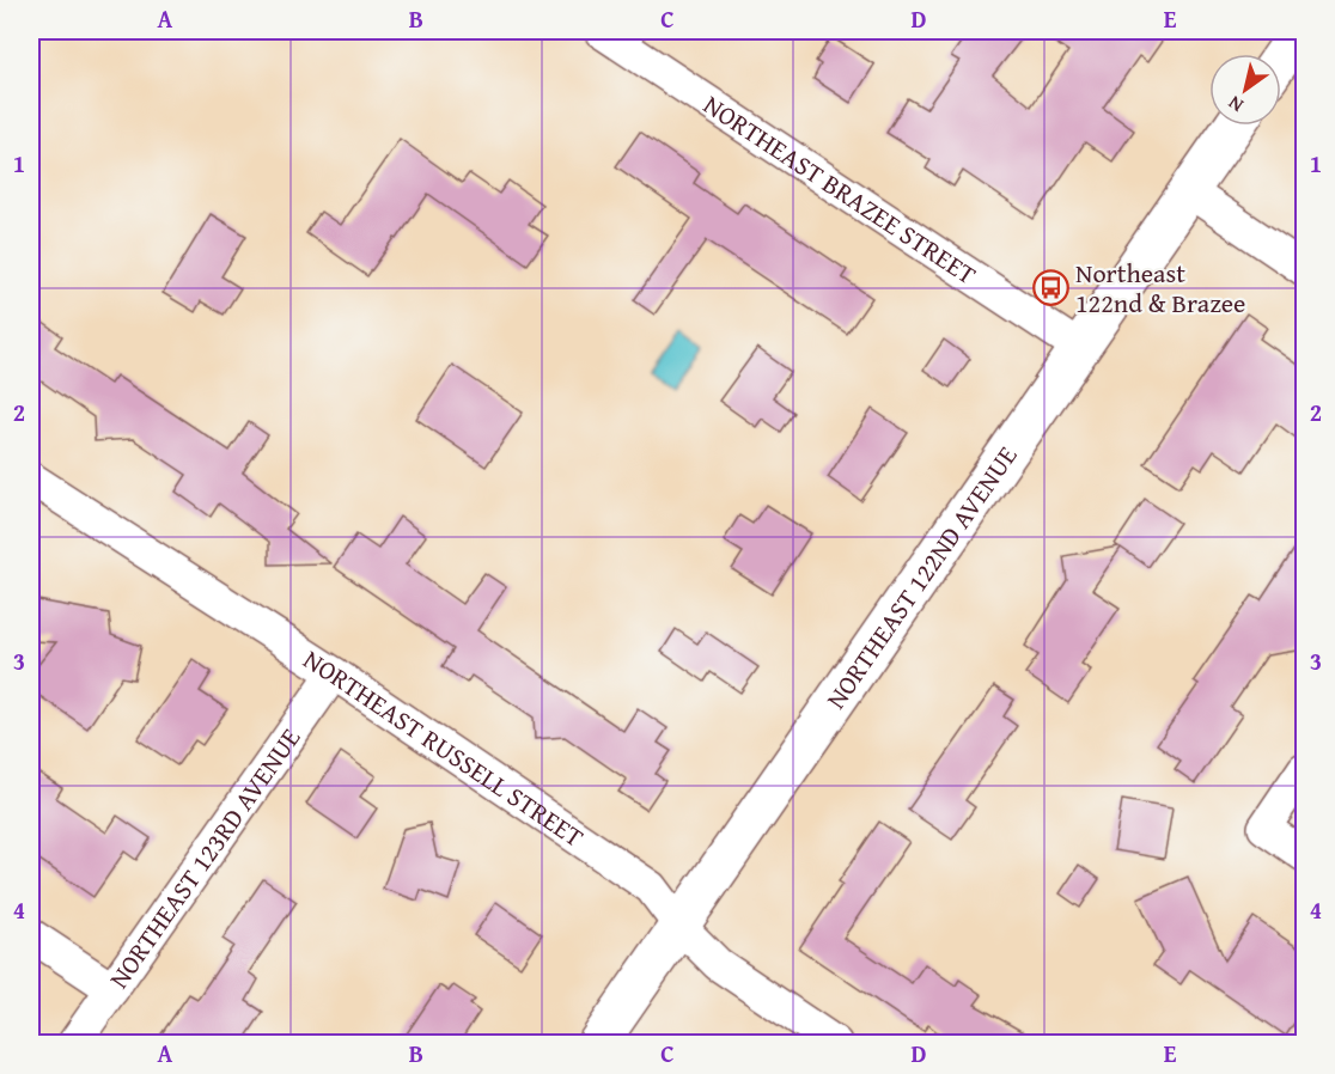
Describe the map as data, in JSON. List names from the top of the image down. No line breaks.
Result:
{"streets":{"main road":["NORTHEAST 122ND AVENUE"],"street":["NORTHEAST BRAZEE STREET","NORTHEAST RUSSELL STREET","NORTHEAST 123RD AVENUE"]},"crossings":[["NORTHEAST BRAZEE STREET","NORTHEAST 122ND AVENUE"],["NORTHEAST 122ND AVENUE","NORTHEAST RUSSELL STREET"],["NORTHEAST RUSSELL STREET","NORTHEAST 123RD AVENUE"]],"places":{"bus stop":["Northeast 122nd & Brazee"]},"north":"bottom left","grid":{"columns":["A","B","C","D","E"],"rows":["1","2","3","4"]}}
